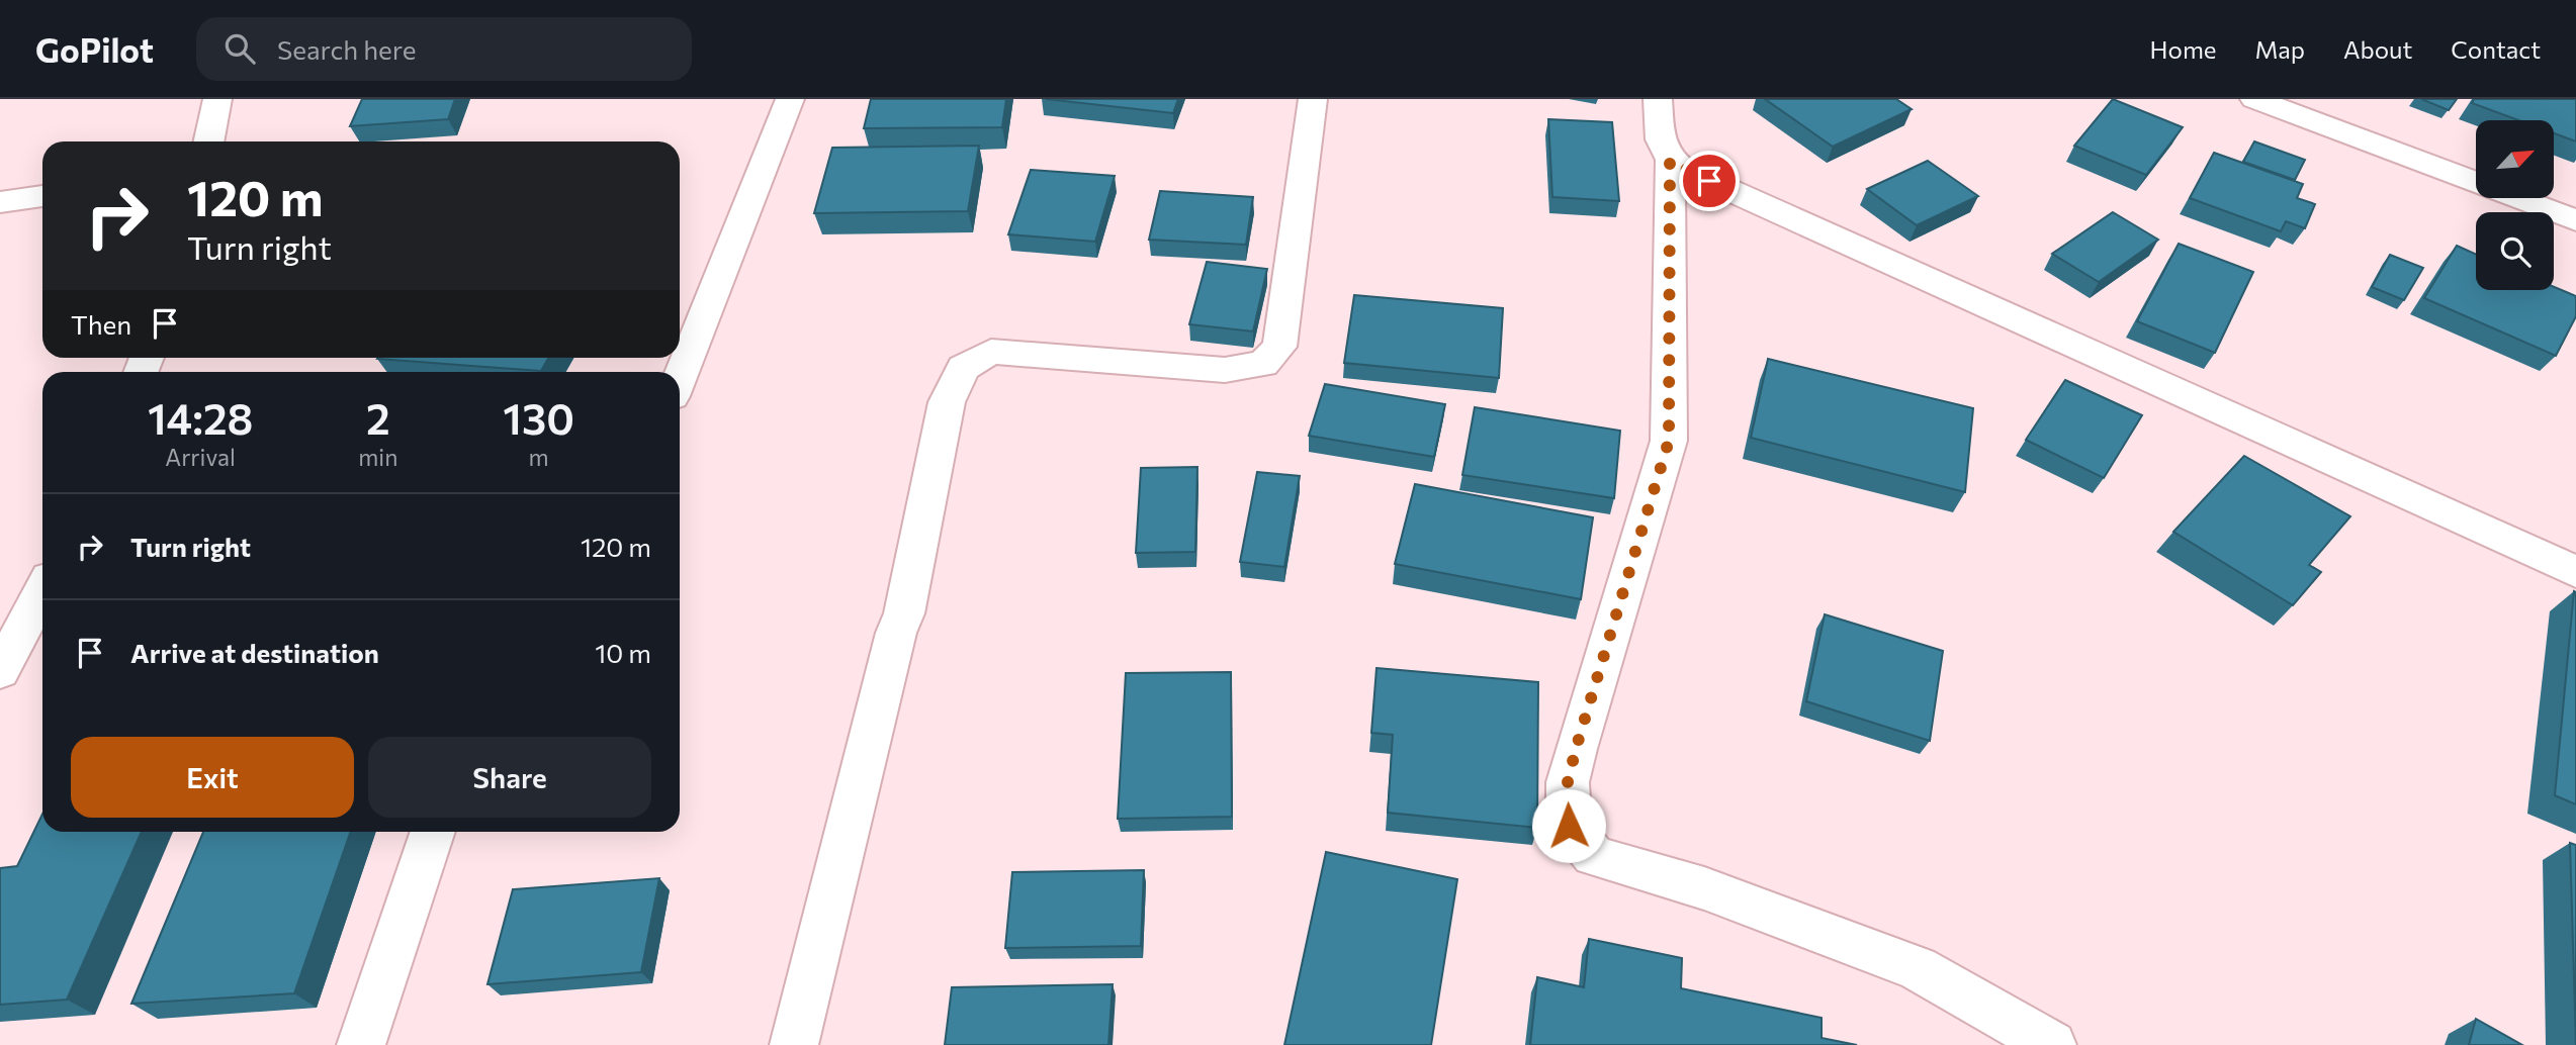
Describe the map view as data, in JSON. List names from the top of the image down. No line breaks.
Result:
{"north":"top right","page":{"header":"GoPilot","search":"Search here","nav":["Home","Map","About","Contact"],"turn":["120 m","Turn right"],"then":"Then","eta":["14:28","Arrival","2","min","130","m"],"list":[{"name":"Turn right","value":"120 m"},{"name":"Arrive at destination","value":"10 m"}],"buttons":["Exit","Share"]}}
